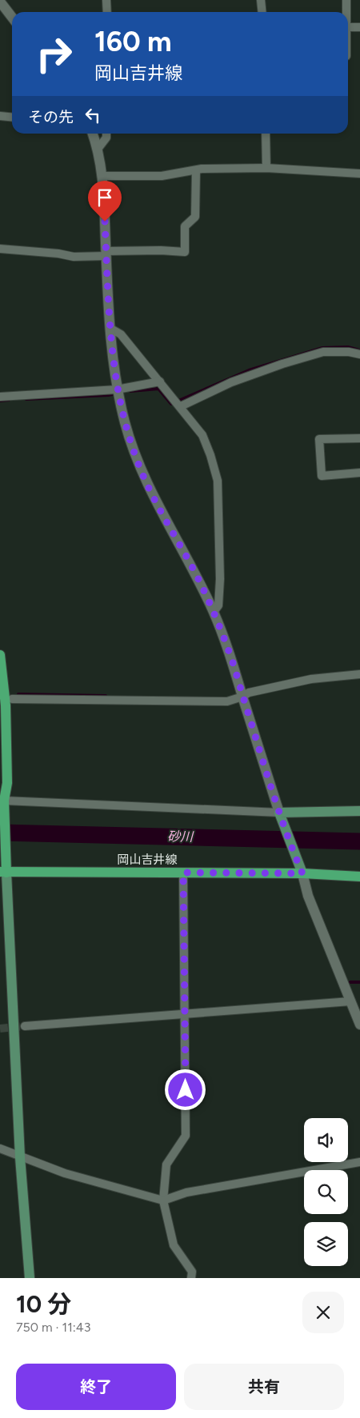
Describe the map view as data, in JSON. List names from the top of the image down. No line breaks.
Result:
{"streets":{"main road":["岡山吉井線"]},"water":["砂川"],"page":{"turn":["160 m","岡山吉井線"],"then":"その先","heading":["10 分","750 m · 11:43"],"buttons":["終了","共有"]}}
